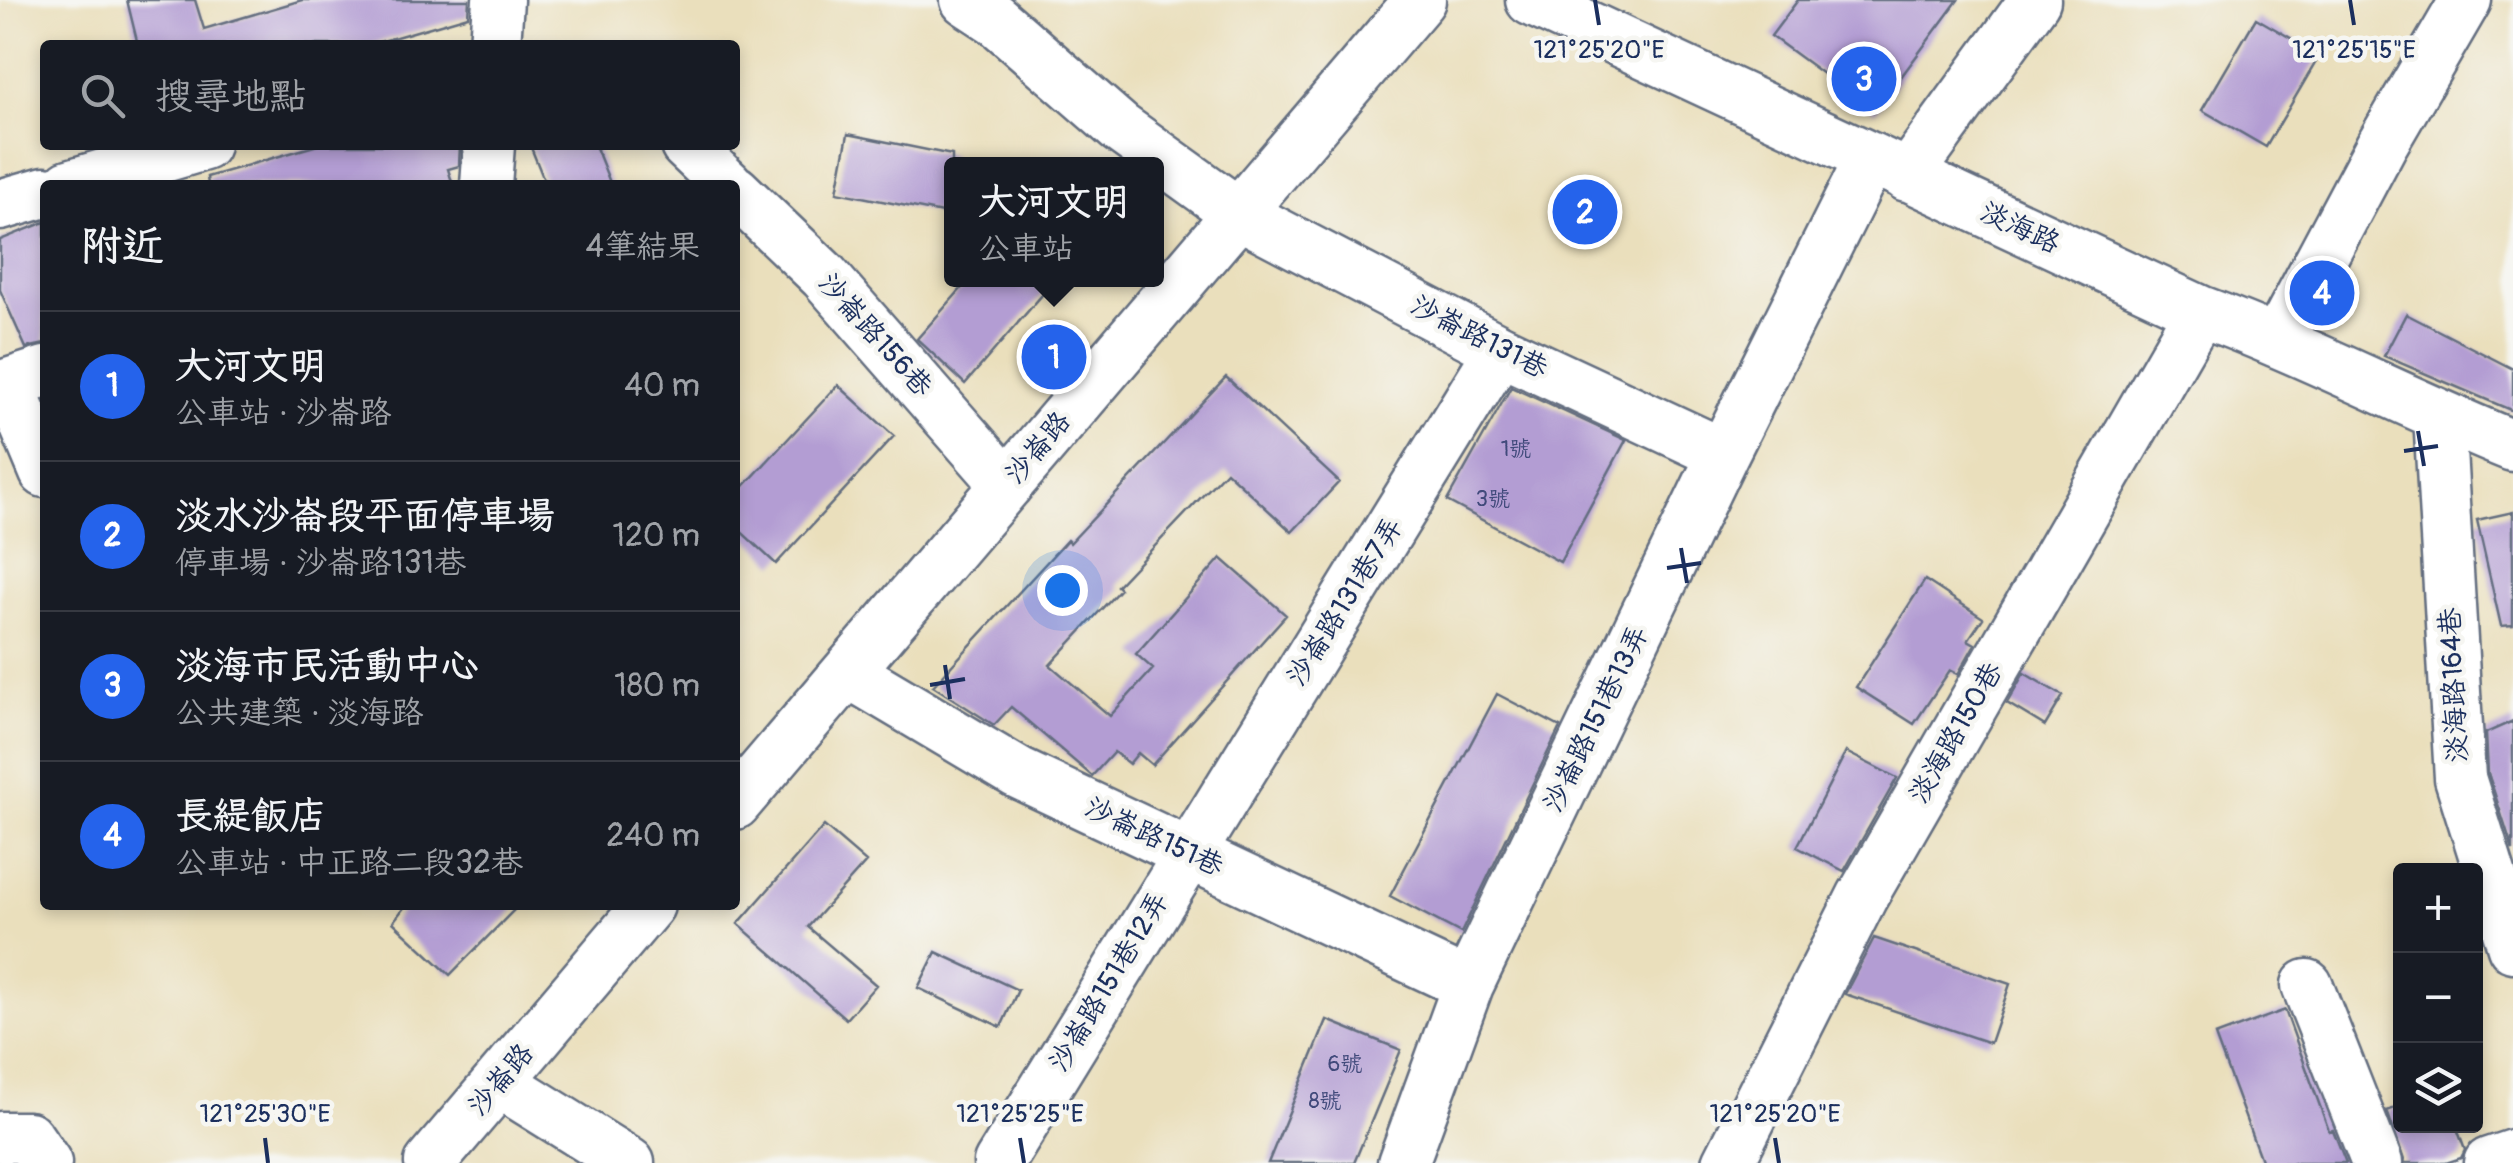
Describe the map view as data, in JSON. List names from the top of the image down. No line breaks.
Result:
{"streets":{"street":["淡海路","沙崙路156巷","沙崙路131巷","沙崙路","沙崙路131巷7弄","淡海路164巷","沙崙路151巷13弄","淡海路150巷","沙崙路151巷","沙崙路151巷12弄"]},"crossings":[["淡海路","淡海路164巷"],["淡海路","沙崙路151巷13弄"],["淡海路","淡海路150巷"],["沙崙路156巷","沙崙路"],["沙崙路131巷","沙崙路"],["沙崙路131巷","沙崙路131巷7弄"],["沙崙路131巷","沙崙路151巷13弄"],["沙崙路","沙崙路151巷"],["沙崙路131巷7弄","沙崙路151巷"],["沙崙路131巷7弄","沙崙路151巷12弄"],["沙崙路151巷13弄","沙崙路151巷"],["沙崙路151巷","沙崙路151巷12弄"]],"house_numbers":["1號","3號","6號","8號"],"page":{"search":"搜尋地點","pins":["3","2","4","1"],"popup":["大河文明","公車站"],"heading":["附近","4筆結果"],"list":[{"mark":"1","name":"大河文明","note":"公車站 · 沙崙路","value":"40 m"},{"mark":"2","name":"淡水沙崙段平面停車場","note":"停車場 · 沙崙路131巷","value":"120 m"},{"mark":"3","name":"淡海市民活動中心","note":"公共建築 · 淡海路","value":"180 m"},{"mark":"4","name":"長緹飯店","note":"公車站 · 中正路二段32巷","value":"240 m"}],"map_buttons":["+","−"]},"coordinates":["121°25'20\"E","121°25'15\"E","121°25'30\"E","121°25'25\"E"]}
